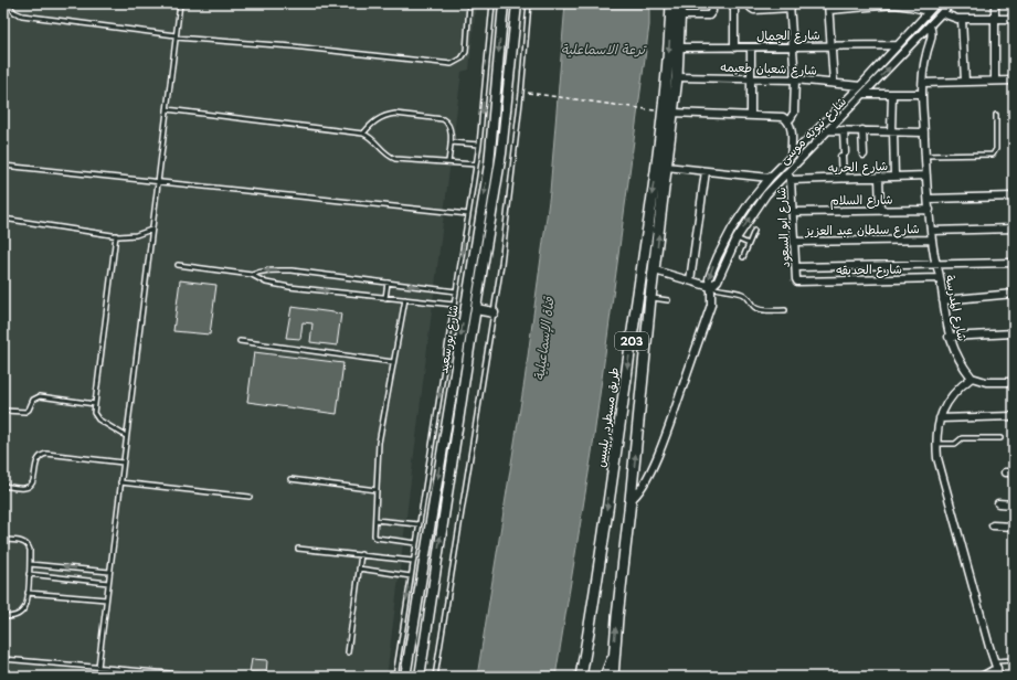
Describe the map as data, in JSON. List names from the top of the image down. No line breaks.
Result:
{"streets":{"main road":["شارع بورسعيد","203","طريق مسطرد, بلبيس"],"street":["شارع الجمال","شارع شعبان طعيمه","شارع نبويه موسى","شارع الحريه","شارع السلام","شارع ابو السعود","شارع سلطان عبد العزيز","شارع الحديقه","شارع المدرسة"]},"crossings":[["شارع الجمال","شارع نبويه موسى"],["شارع الجمال","203"],["شارع شعبان طعيمه","شارع نبويه موسى"],["شارع شعبان طعيمه","203"],["شارع نبويه موسى","شارع ابو السعود"],["شارع نبويه موسى","شارع المدرسة"],["شارع نبويه موسى","203"],["شارع الحريه","شارع ابو السعود"],["شارع الحريه","شارع المدرسة"],["شارع السلام","شارع ابو السعود"],["شارع السلام","شارع المدرسة"],["شارع ابو السعود","شارع سلطان عبد العزيز"],["شارع ابو السعود","شارع الحديقه"],["شارع سلطان عبد العزيز","شارع المدرسة"],["شارع الحديقه","شارع المدرسة"]],"water":["ترعة الاسماعلية","قناة الإسماعيلية"]}
